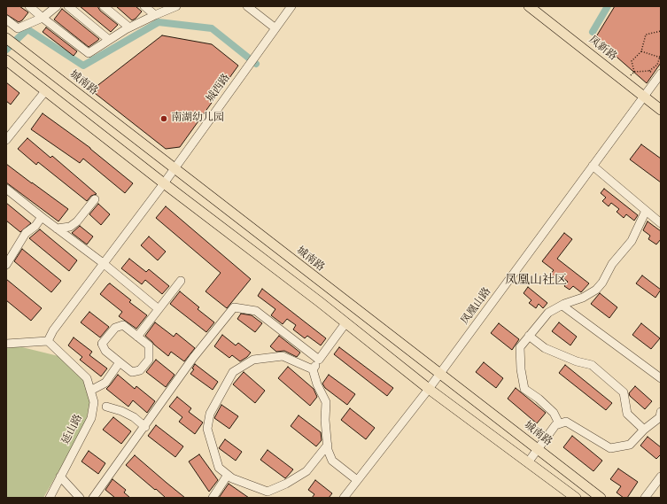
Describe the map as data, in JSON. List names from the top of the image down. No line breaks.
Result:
{"streets":{"main road":["凤新路","城南路"],"street":["城西路","凤凰山路","延山路"]},"crossings":[["凤新路","凤凰山路"],["城南路","城西路"],["城南路","凤凰山路"],["城西路","延山路"]],"districts":["凤凰山社区"],"places":["南湖幼儿园"]}
